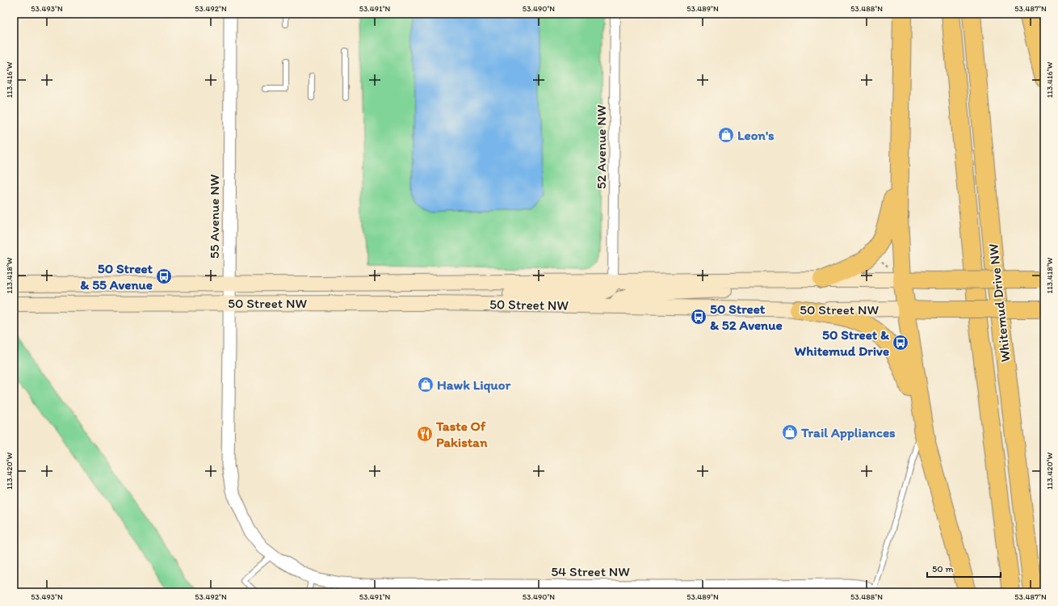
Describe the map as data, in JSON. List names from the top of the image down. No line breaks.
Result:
{"streets":{"highway":["Whitemud Drive NW"],"main road":["50 Street NW"],"street":["52 Avenue NW","55 Avenue NW","54 Street NW"]},"crossings":[["52 Avenue NW","50 Street NW"],["55 Avenue NW","50 Street NW"],["55 Avenue NW","54 Street NW"]],"places":{"shop":["Leon's","Hawk Liquor","Trail Appliances"],"bus stop":["50 Street & 55 Avenue","50 Street & 52 Avenue","50 Street & Whitemud Drive"],"restaurant":["Taste Of Pakistan"]},"scale_bar":"50 m","coordinates":["53.493°N","53.492°N","53.491°N","53.490°N","53.489°N","53.488°N","53.487°N","113.416°W","113.418°W","113.420°W"]}
